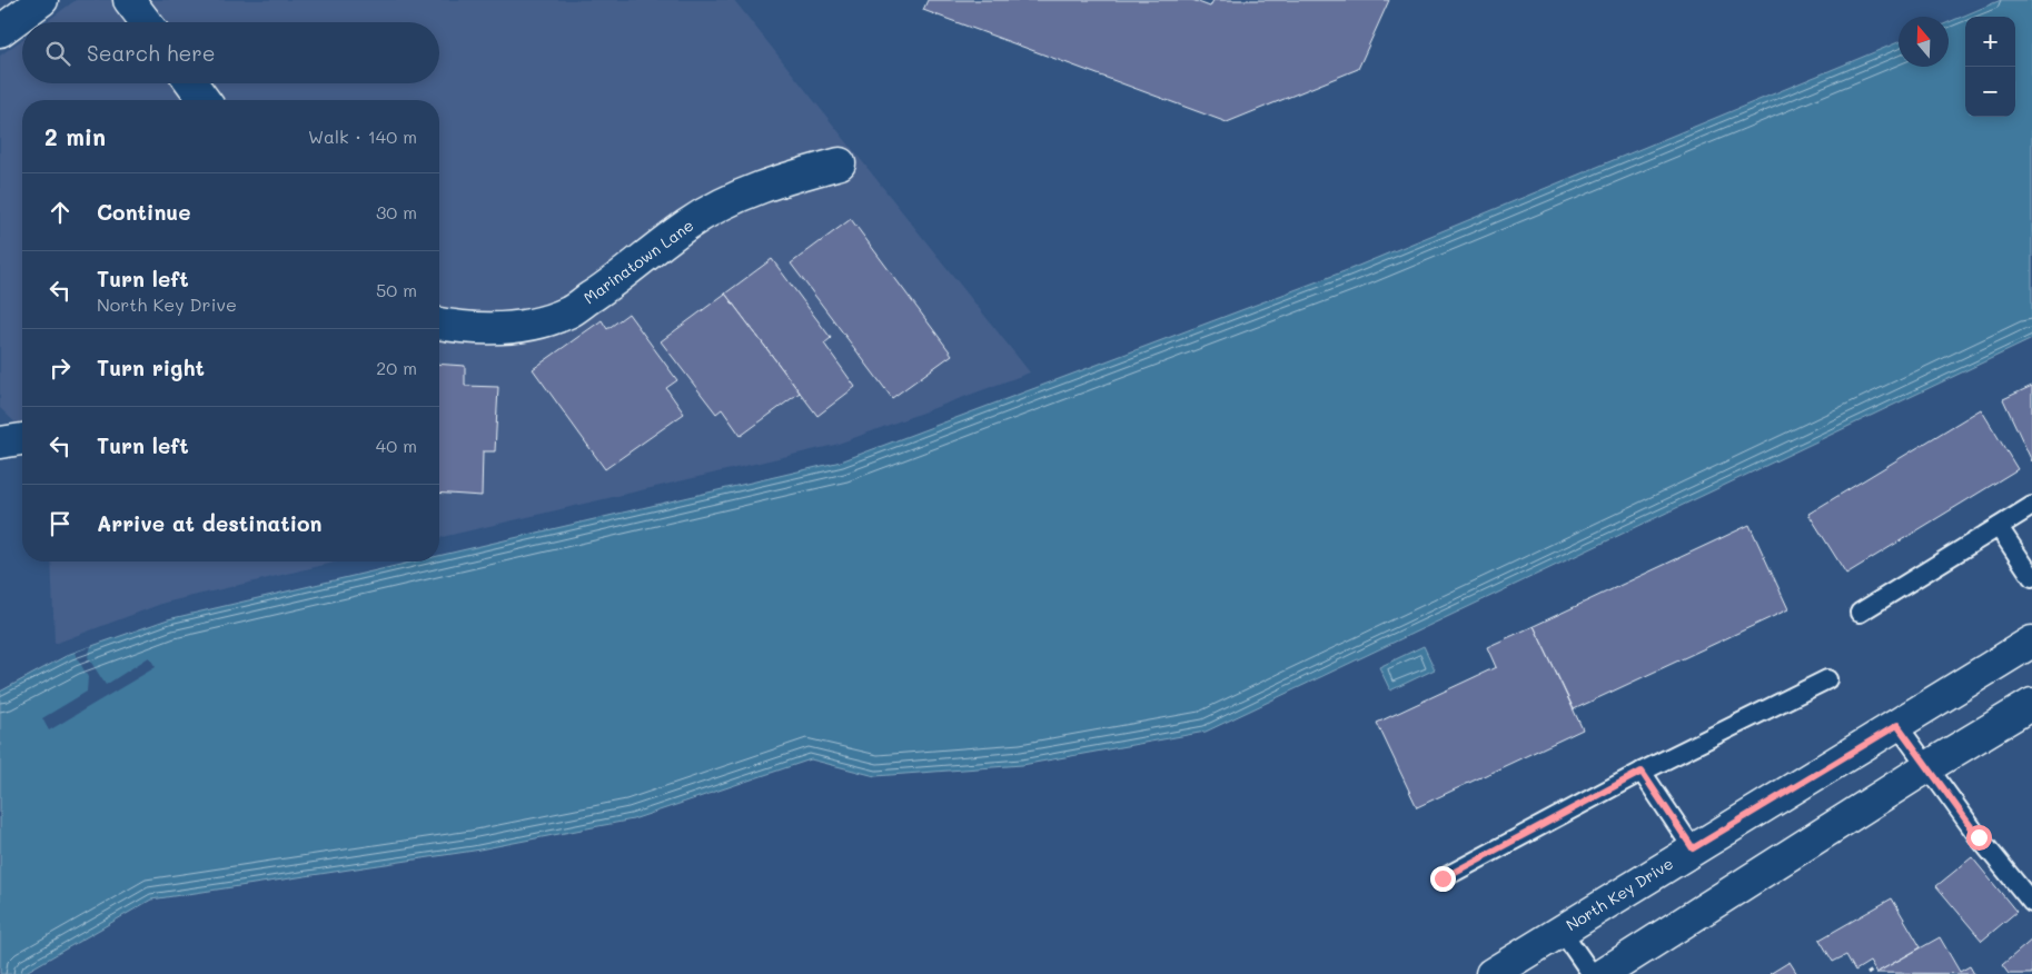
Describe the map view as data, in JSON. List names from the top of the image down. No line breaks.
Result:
{"streets":{"street":["Marinatown Lane","North Key Drive"]},"north":"top","page":{"map_buttons":["+","−"],"search":"Search here","heading":["2 min","Walk · 140 m"],"list":[["Continue","30 m"],["Turn left","North Key Drive","50 m"],["Turn right","20 m"],["Turn left","40 m"],"Arrive at destination"]}}
